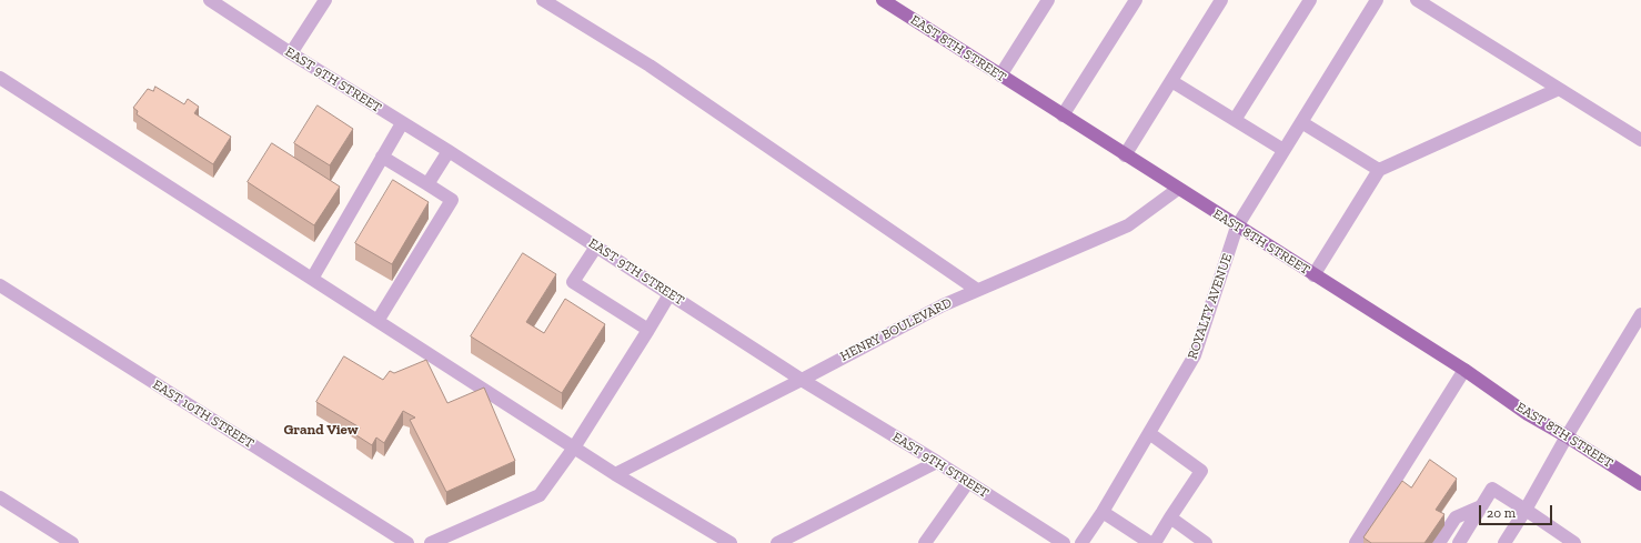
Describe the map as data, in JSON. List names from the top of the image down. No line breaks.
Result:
{"streets":{"main road":["EAST 8TH STREET"],"street":["EAST 9TH STREET","ROYALTY AVENUE","HENRY BOULEVARD","EAST 10TH STREET"]},"crossings":[["EAST 8TH STREET","ROYALTY AVENUE"],["EAST 8TH STREET","HENRY BOULEVARD"],["EAST 9TH STREET","HENRY BOULEVARD"]],"districts":["Grand View"],"scale_bar":"20 m"}
